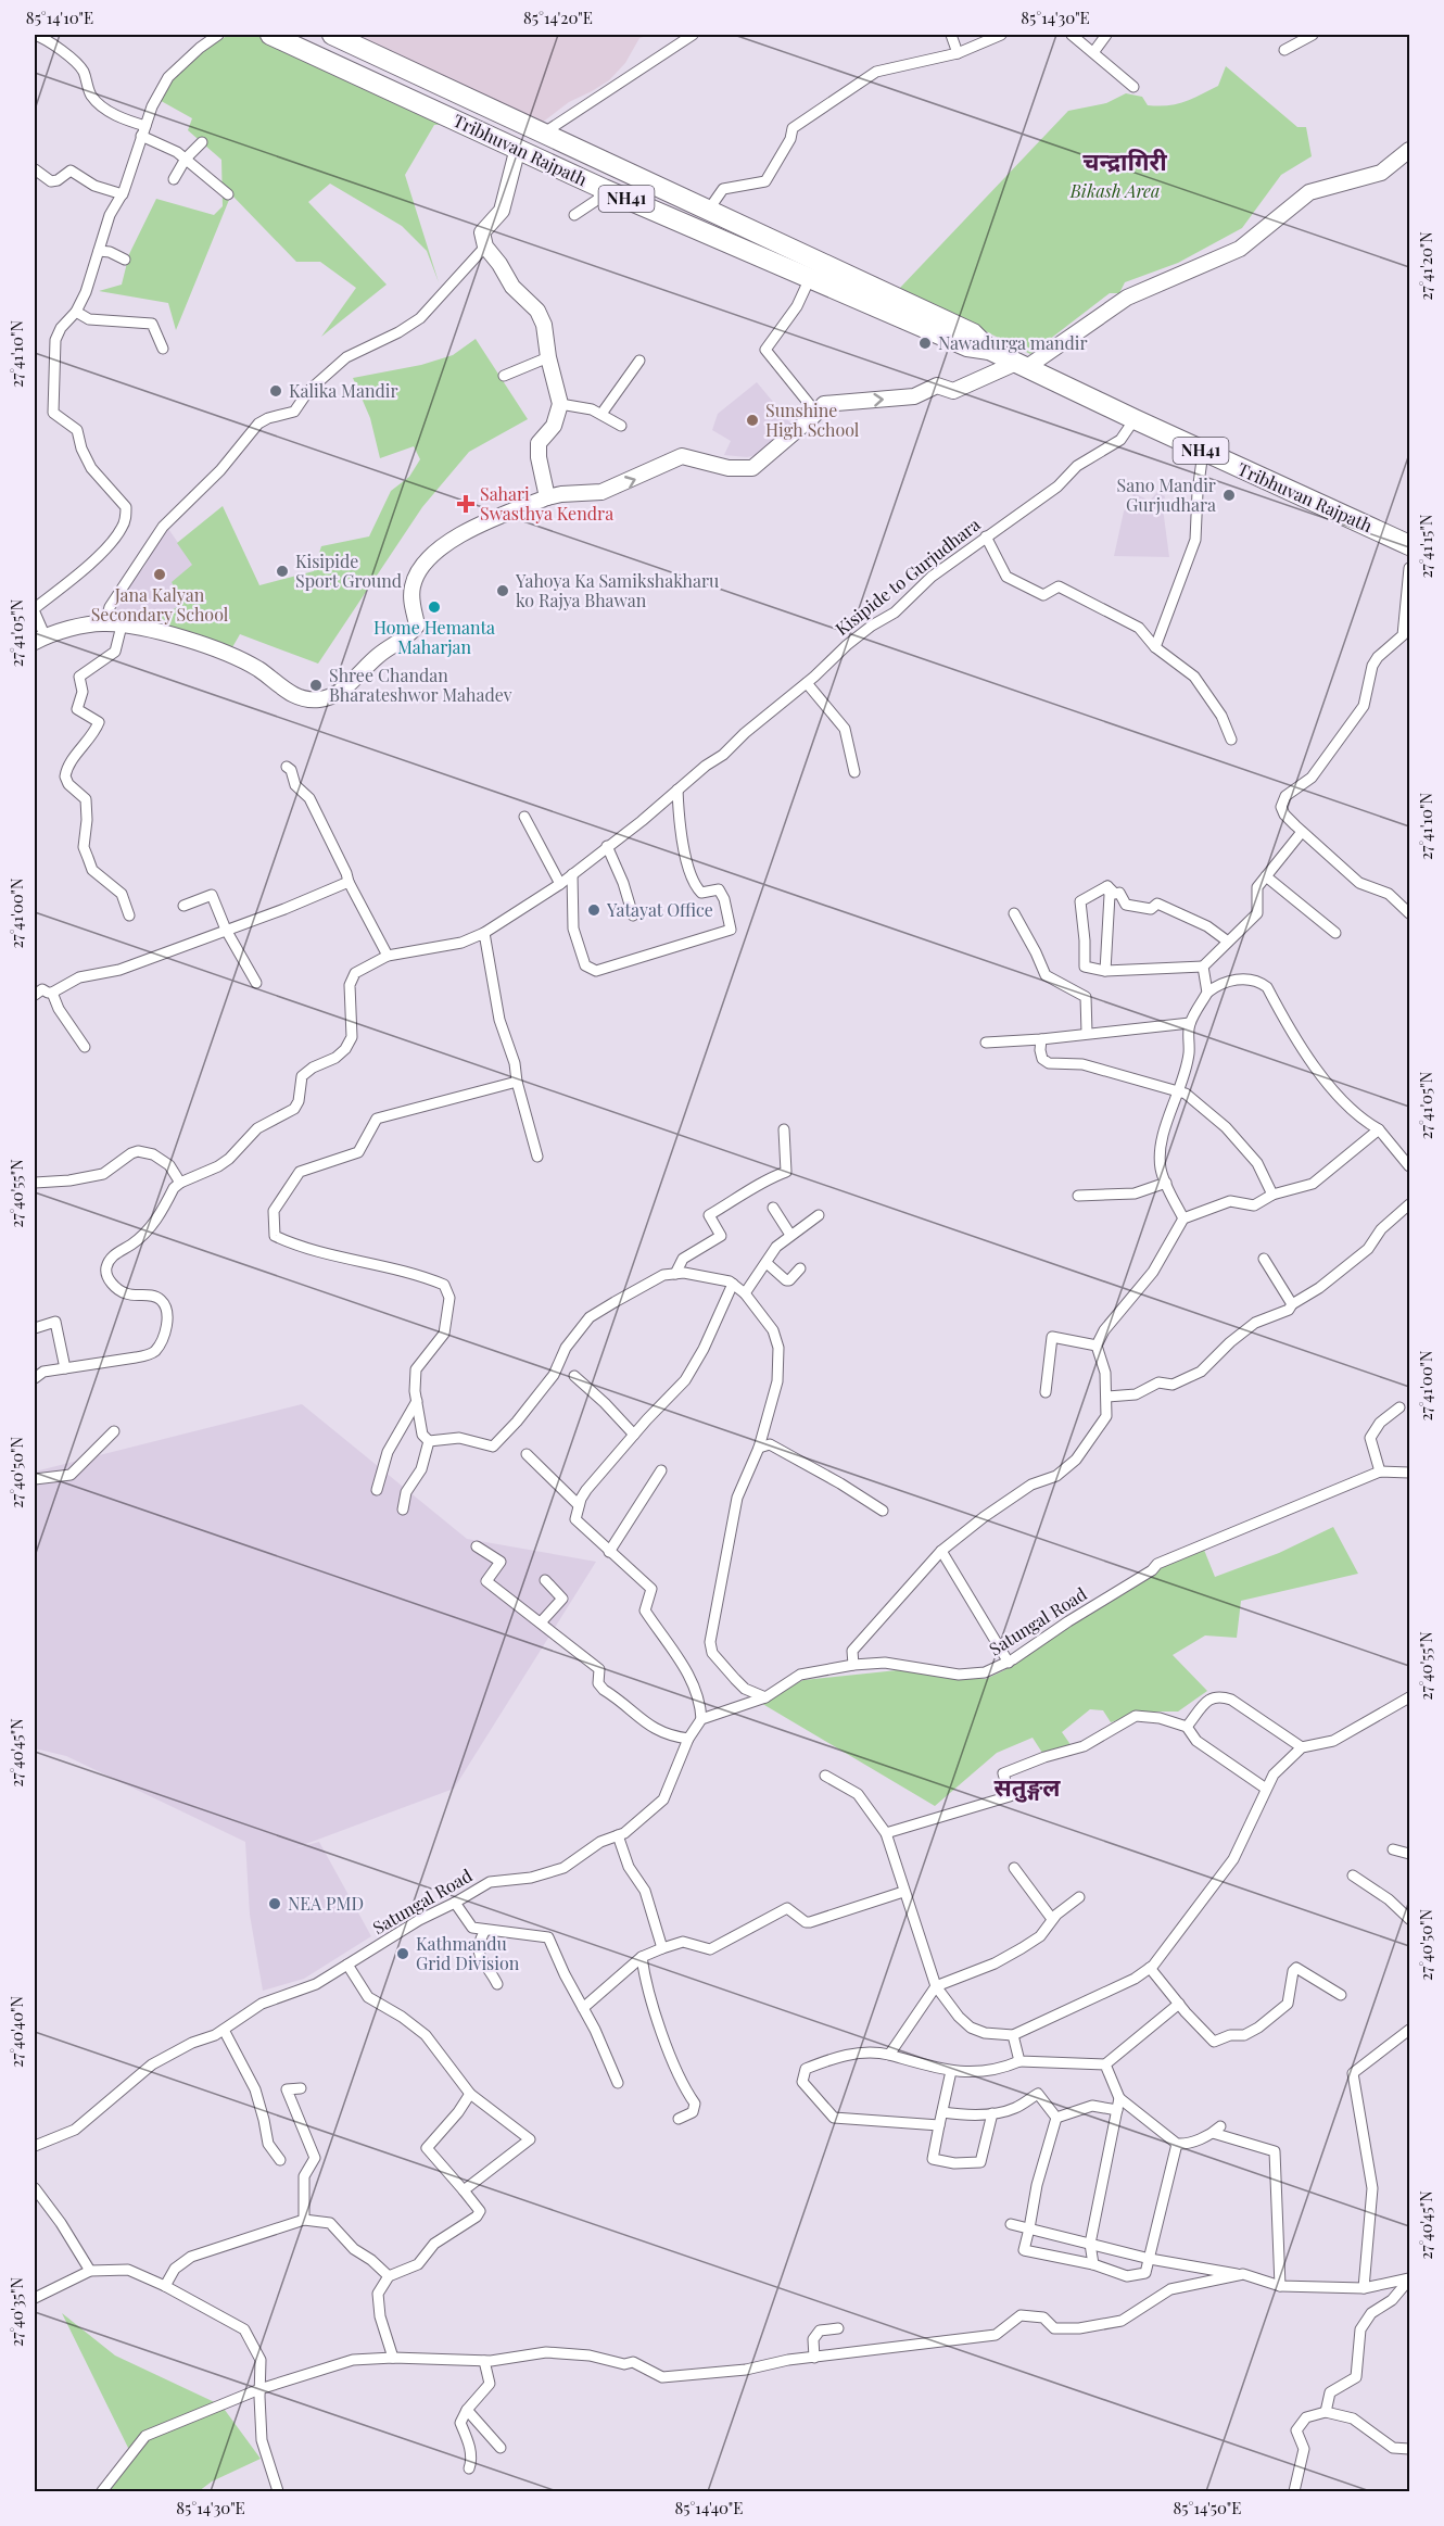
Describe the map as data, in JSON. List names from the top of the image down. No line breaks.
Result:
{"streets":{"highway":["Tribhuvan Rajpath","NH41"],"street":["Kisipide to Gurjudhara","Satungal Road"]},"crossings":[["Tribhuvan Rajpath","Kisipide to Gurjudhara"]],"districts":["चन्द्रागिरी","सतुङ्गल"],"parks":["Bikash Area"],"places":{"other":["Nawadurga mandir","Kalika Mandir","Sunshine High School","Sano Mandir Gurjudhara","Kisipide Sport Ground","Jana Kalyan Secondary School","Yahoya Ka Samikshakharu ko Rajya Bhawan","Home Hemanta Maharjan","Shree Chandan Bharateshwor Mahadev","Yatayat Office","NEA PMD","Kathmandu Grid Division"],"health":["Sahari Swasthya Kendra"]},"coordinates":["85°14'10\"E","85°14'20\"E","85°14'30\"E","27°41'20\"N","27°41'10\"N","27°41'15\"N","27°41'05\"N","27°41'00\"N","27°40'55\"N","27°40'50\"N","27°40'45\"N","27°40'40\"N","27°40'35\"N","85°14'40\"E","85°14'50\"E"]}
